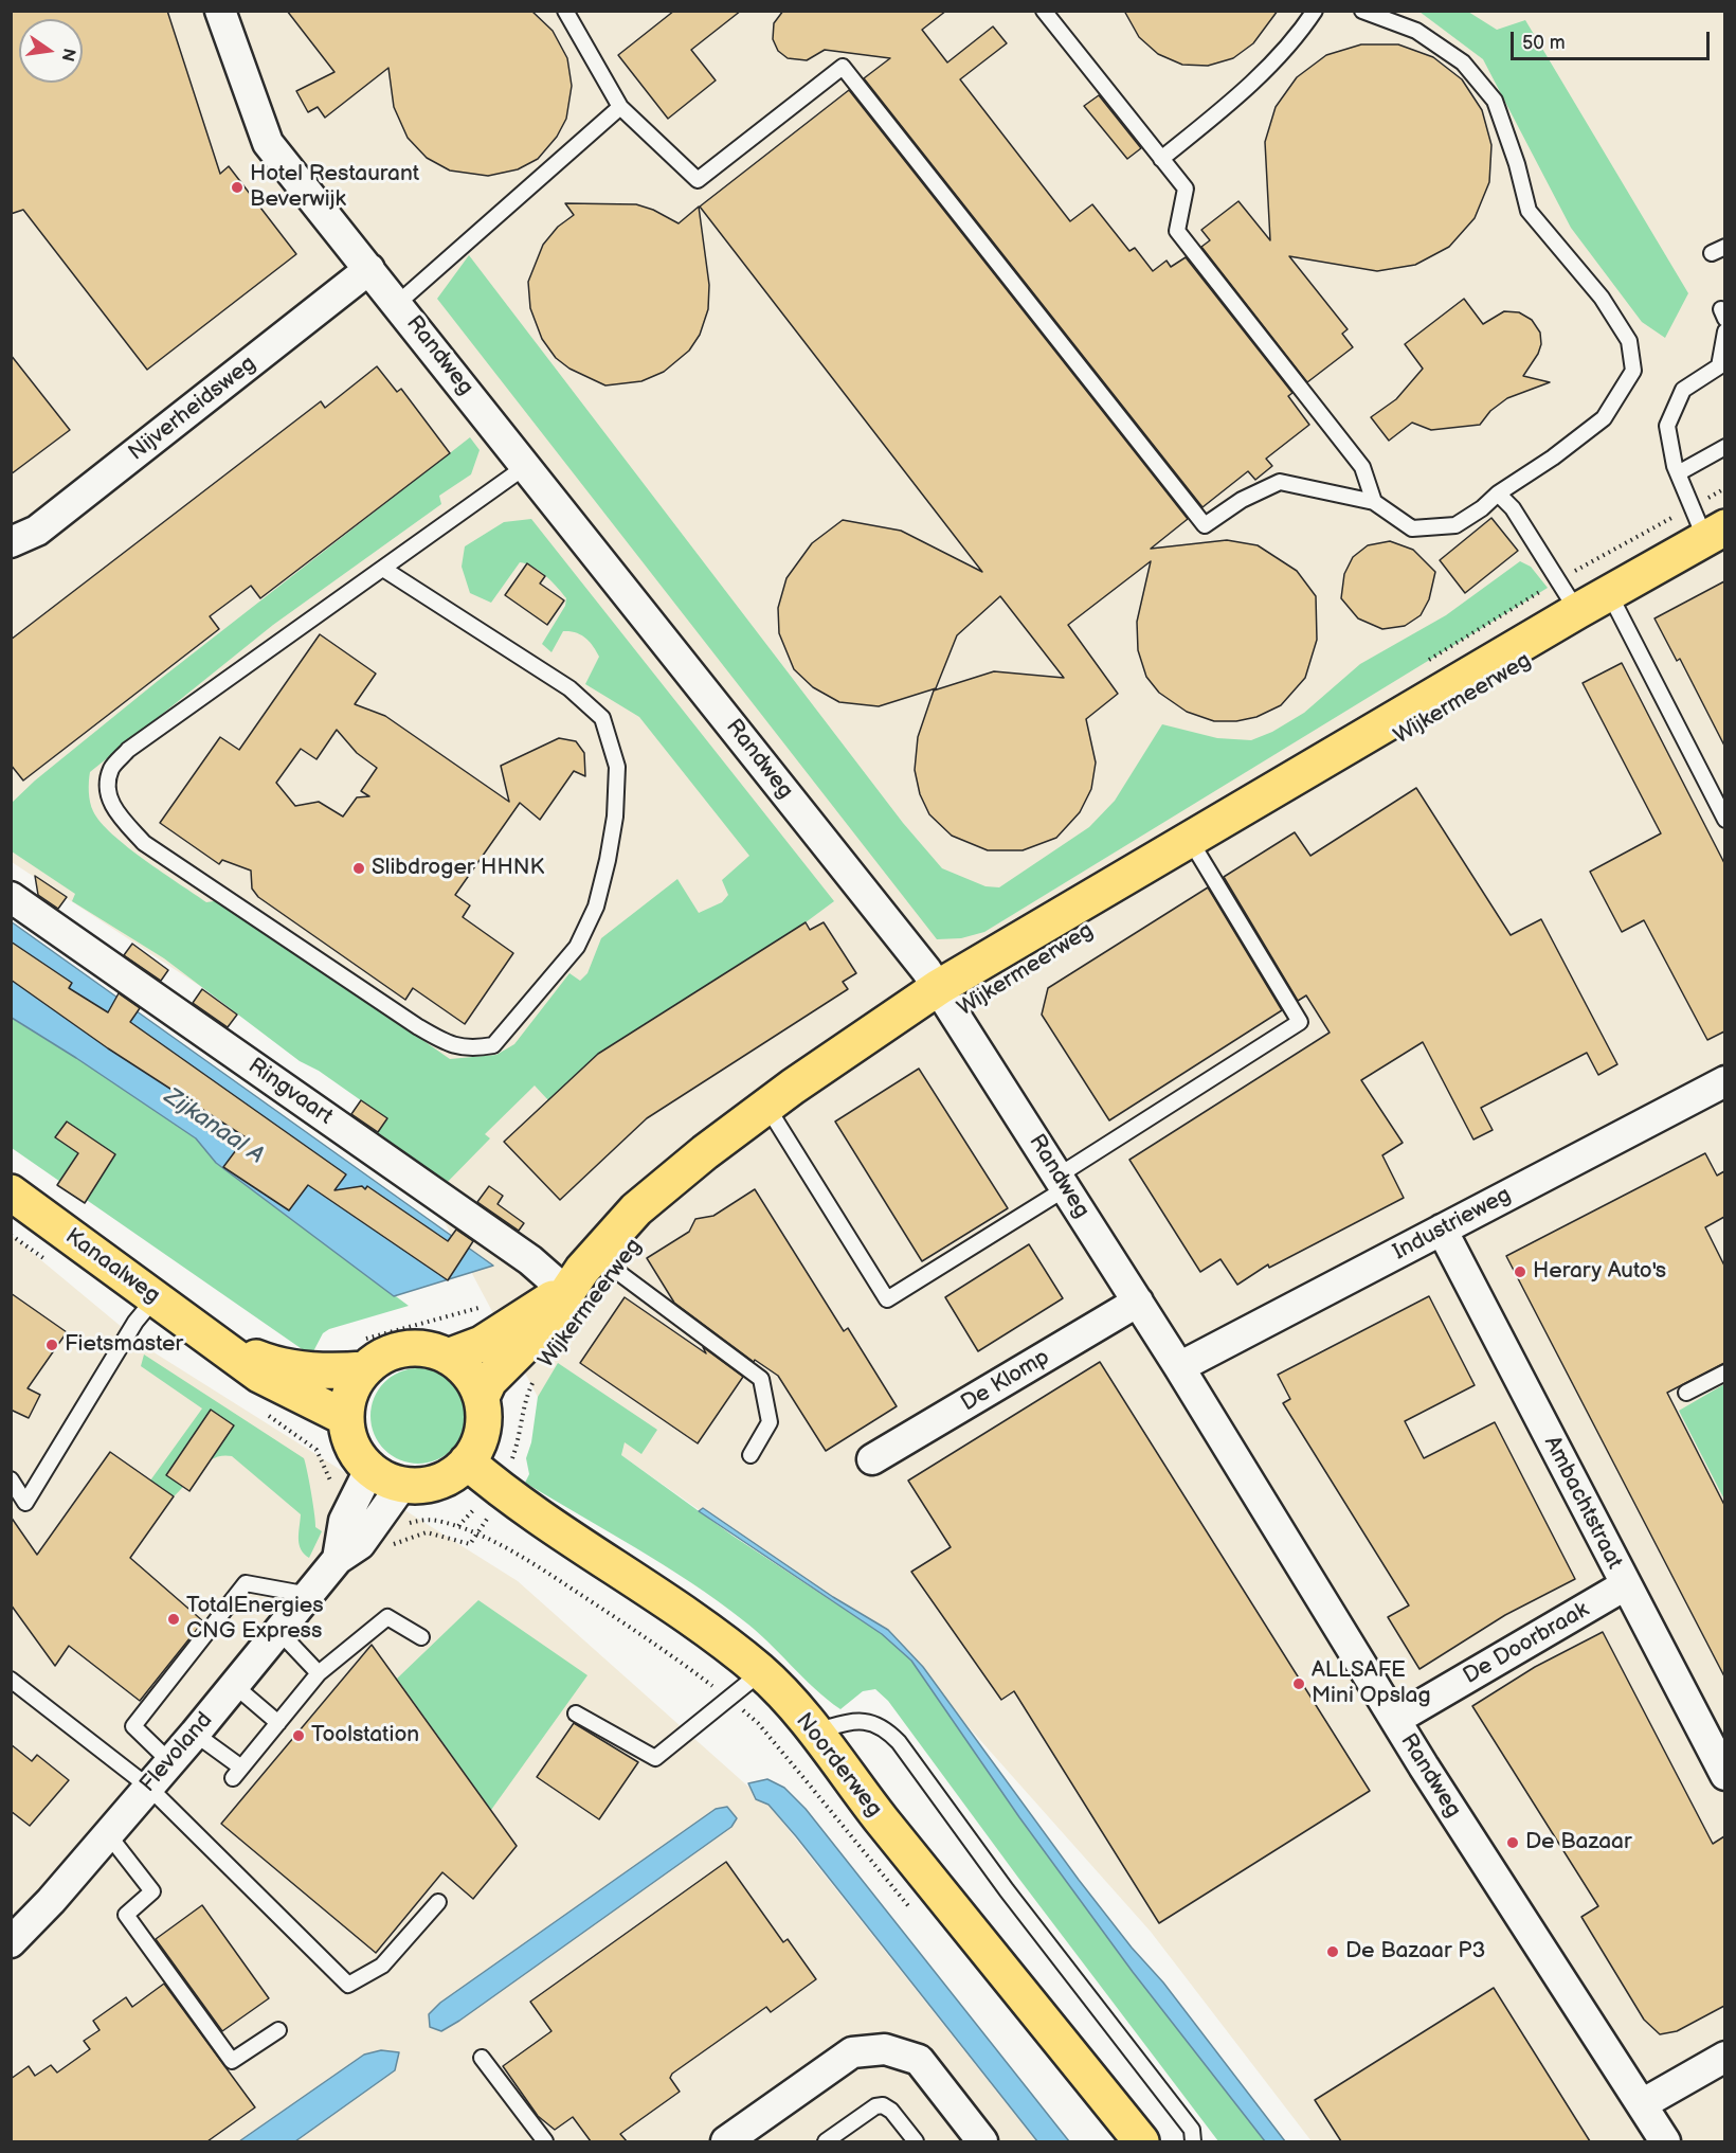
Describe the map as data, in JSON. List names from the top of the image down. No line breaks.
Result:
{"streets":{"main road":["Wijkermeerweg","Kanaalweg","Noorderweg"],"street":["Randweg","Nijverheidsweg","Ringvaart","Industrieweg","De Klomp","Ambachtstraat","De Doorbraak","Flevoland"]},"crossings":[["Randweg","Nijverheidsweg"],["Randweg","Wijkermeerweg"],["Randweg","Industrieweg"],["Randweg","De Klomp"],["Randweg","De Doorbraak"],["Wijkermeerweg","Ringvaart"],["Wijkermeerweg","Kanaalweg"],["Wijkermeerweg","Flevoland"],["Wijkermeerweg","Noorderweg"],["Industrieweg","Ambachtstraat"],["Kanaalweg","Flevoland"],["Kanaalweg","Noorderweg"],["Ambachtstraat","De Doorbraak"],["Flevoland","Noorderweg"]],"water":["Zijkanaal A"],"places":["Hotel Restaurant Beverwijk","Slibdroger HHNK","Herary Auto's","Fietsmaster","TotalEnergies CNG Express","ALLSAFE Mini Opslag","Toolstation","De Bazaar","De Bazaar P3"],"scale_bar":"50 m","north":"right"}
